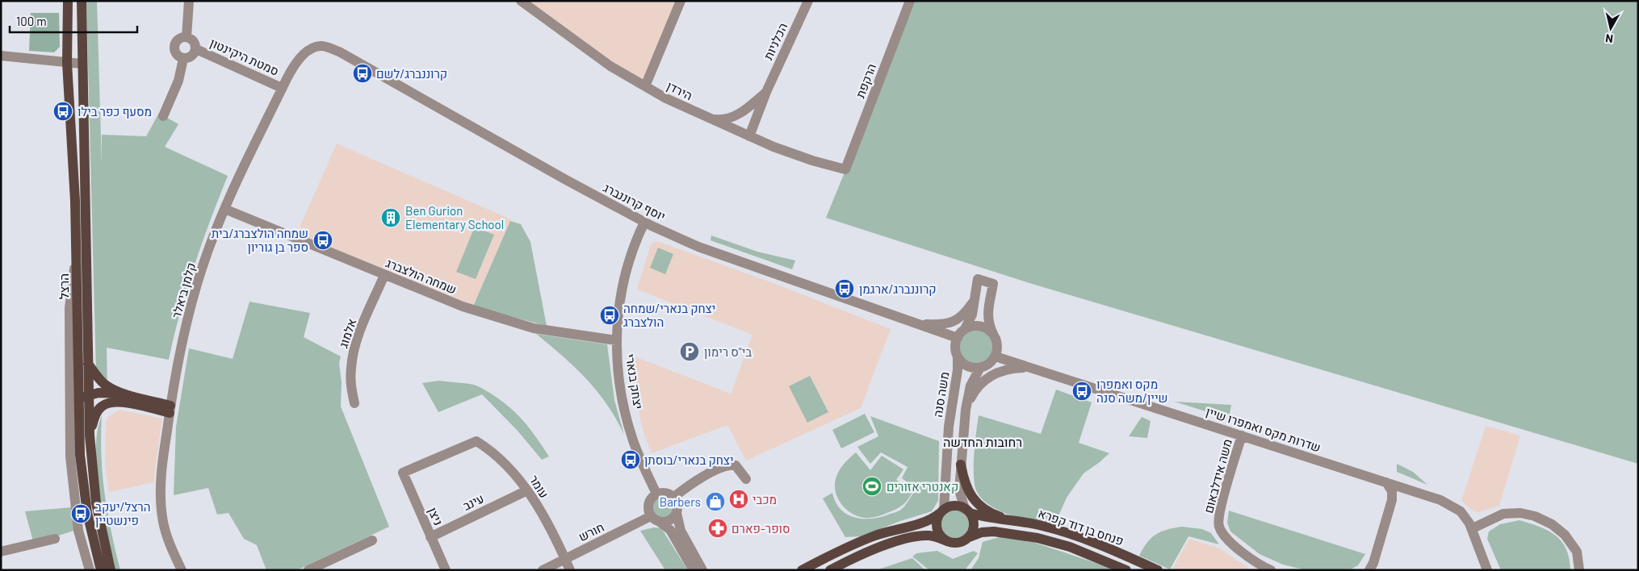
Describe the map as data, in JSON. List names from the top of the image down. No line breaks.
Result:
{"streets":{"main road":["הרצל","פנחס בן דוד קפרא"],"street":["הכלניות","סמטת היקינטון","הרקפת","הירדן","יוסף קרוננברג","שמחה הולצברג","קלמן ביאלר","אלמוג","יצחק בנארי","משה סנה","שדרות מקס ואמפרו שיין","משה אידלבאום","עומר","עינב","ניצן","חורש"]},"crossings":[["הכלניות","הירדן"],["סמטת היקינטון","קלמן ביאלר"],["הרקפת","הירדן"],["יוסף קרוננברג","קלמן ביאלר"],["יוסף קרוננברג","יצחק בנארי"],["יוסף קרוננברג","משה סנה"],["יוסף קרוננברג","שדרות מקס ואמפרו שיין"],["שמחה הולצברג","קלמן ביאלר"],["שמחה הולצברג","אלמוג"],["שמחה הולצברג","יצחק בנארי"],["יצחק בנארי","חורש"],["משה סנה","שדרות מקס ואמפרו שיין"],["משה סנה","פנחס בן דוד קפרא"],["שדרות מקס ואמפרו שיין","משה אידלבאום"],["עומר","עינב"],["עומר","ניצן"],["עומר","חורש"],["עינב","ניצן"]],"districts":["רחובות החדשה"],"places":{"bus stop":["קרוננברג/לשם","מסעף כפר בילו","שמחה הולצברג/בית ספר בן גוריון","קרוננברג/ארגמן","יצחק בנארי/שמחה הולצברג","מקס ואמפרו שיין/משה סנה","יצחק בנארי/בוסתן","הרצל/יעקב פינשטיין"],"building":["Ben Gurion Elementary School"],"parking":["בי\"ס רימון"],"sports":["קאנטרי אזורים"],"hospital":["מכבי"],"shop":["Barbers"],"pharmacy":["סופר-פארם"]},"scale_bar":"100 m","north":"bottom"}
